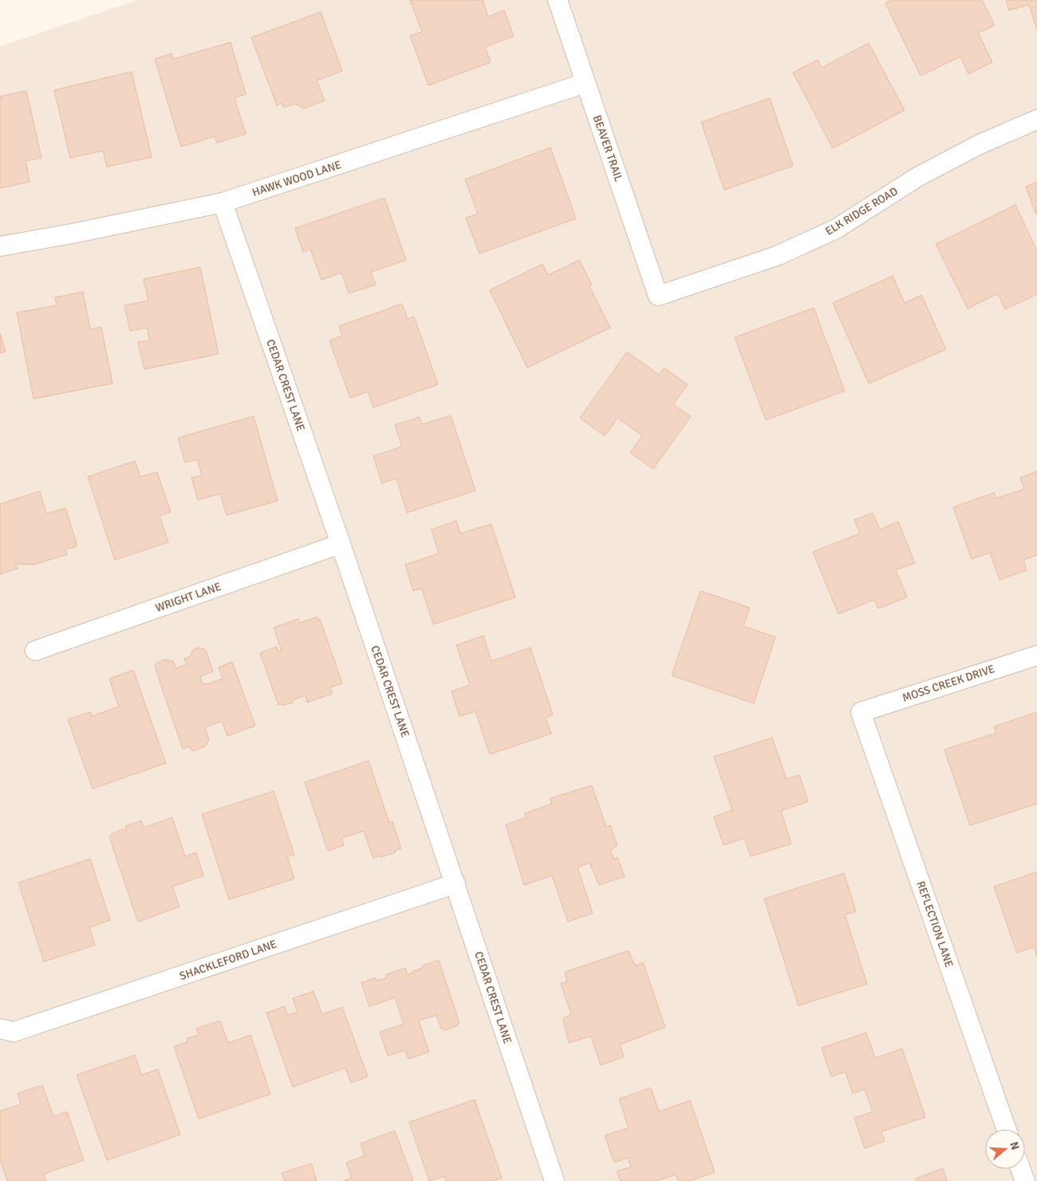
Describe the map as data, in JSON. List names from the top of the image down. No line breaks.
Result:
{"streets":{"street":["BEAVER TRAIL","HAWK WOOD LANE","ELK RIDGE ROAD","CEDAR CREST LANE","WRIGHT LANE","MOSS CREEK DRIVE","REFLECTION LANE","SHACKLEFORD LANE"]},"crossings":[["BEAVER TRAIL","HAWK WOOD LANE"],["BEAVER TRAIL","ELK RIDGE ROAD"],["HAWK WOOD LANE","CEDAR CREST LANE"],["CEDAR CREST LANE","WRIGHT LANE"],["CEDAR CREST LANE","SHACKLEFORD LANE"],["MOSS CREEK DRIVE","REFLECTION LANE"]],"north":"right"}
